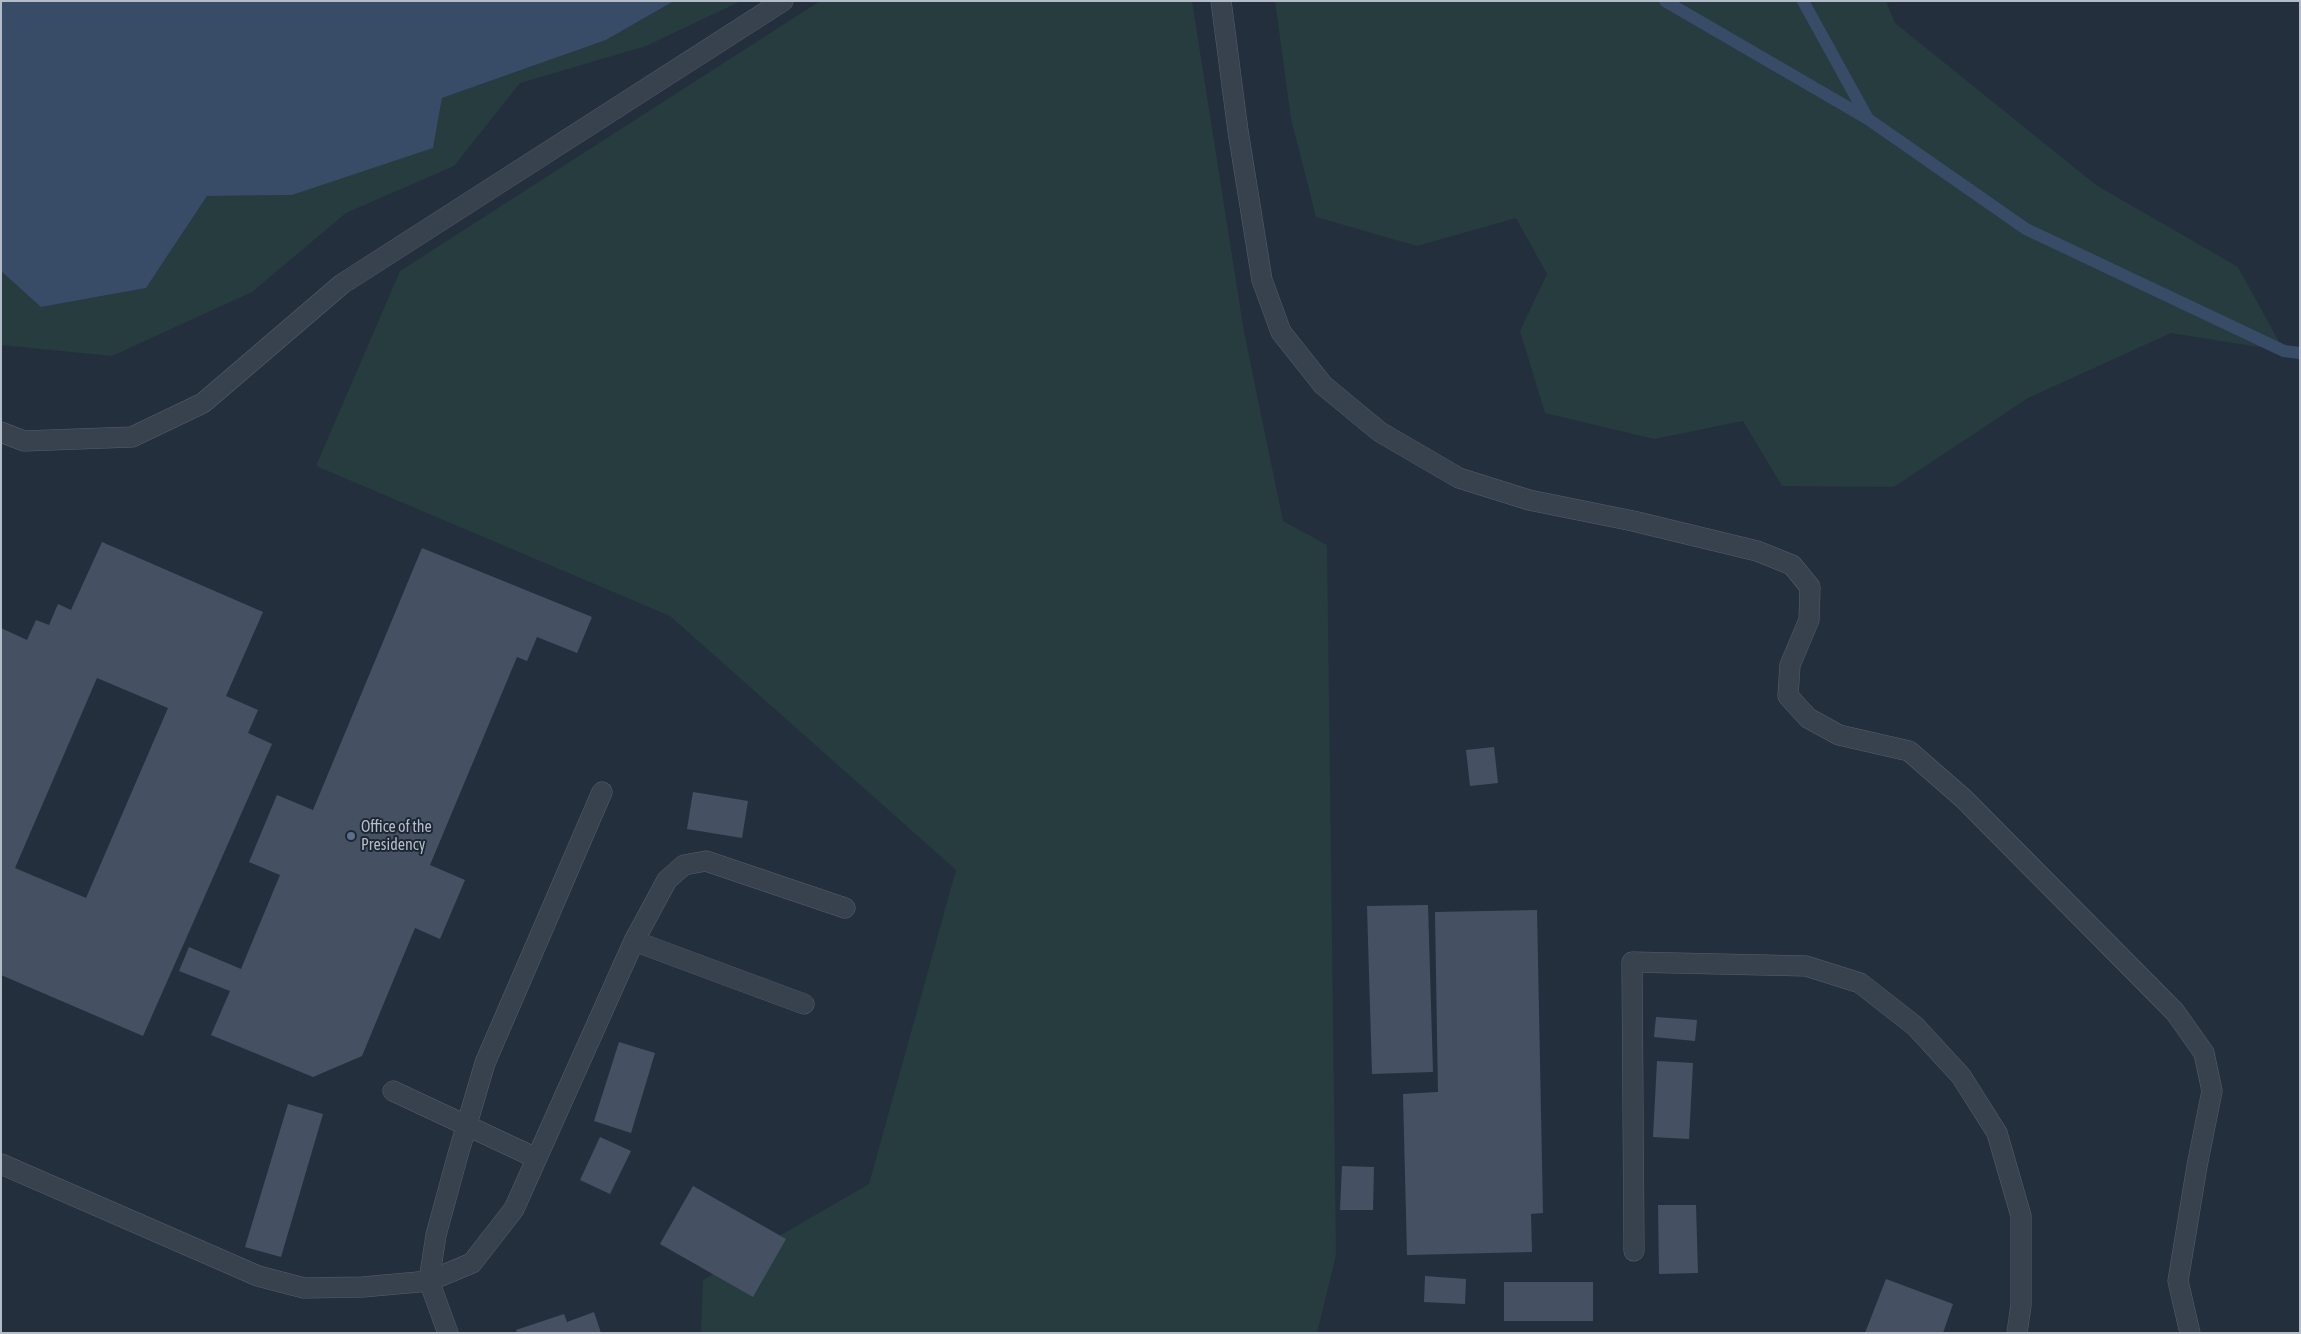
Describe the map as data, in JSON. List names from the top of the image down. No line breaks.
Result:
{"places":["Office of the Presidency"]}
